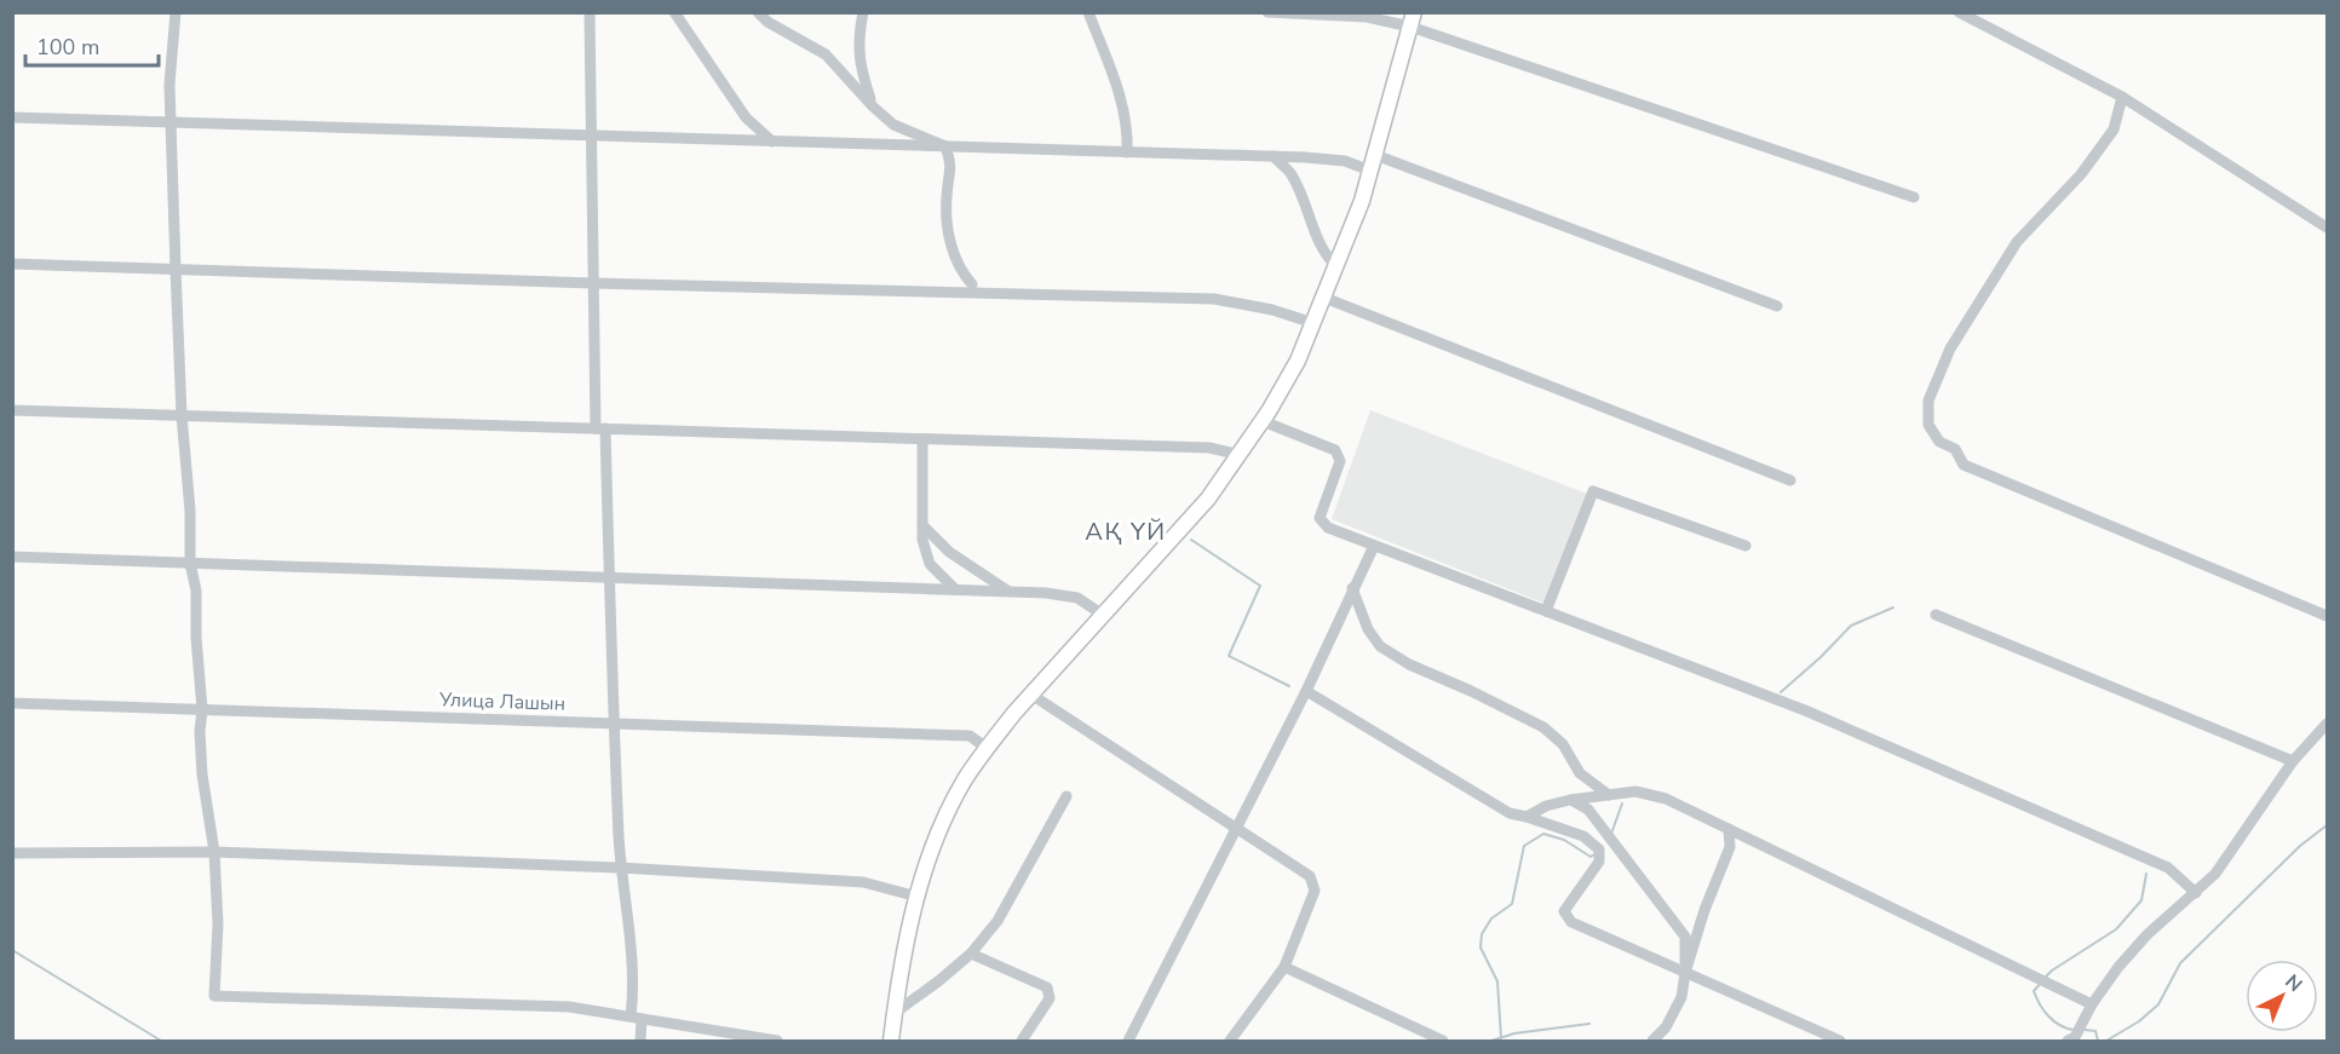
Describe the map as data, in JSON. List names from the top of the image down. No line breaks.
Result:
{"streets":{"street":["Улица Лашын"]},"districts":["АҚ ҮЙ"],"scale_bar":"100 m","north":"top right"}
